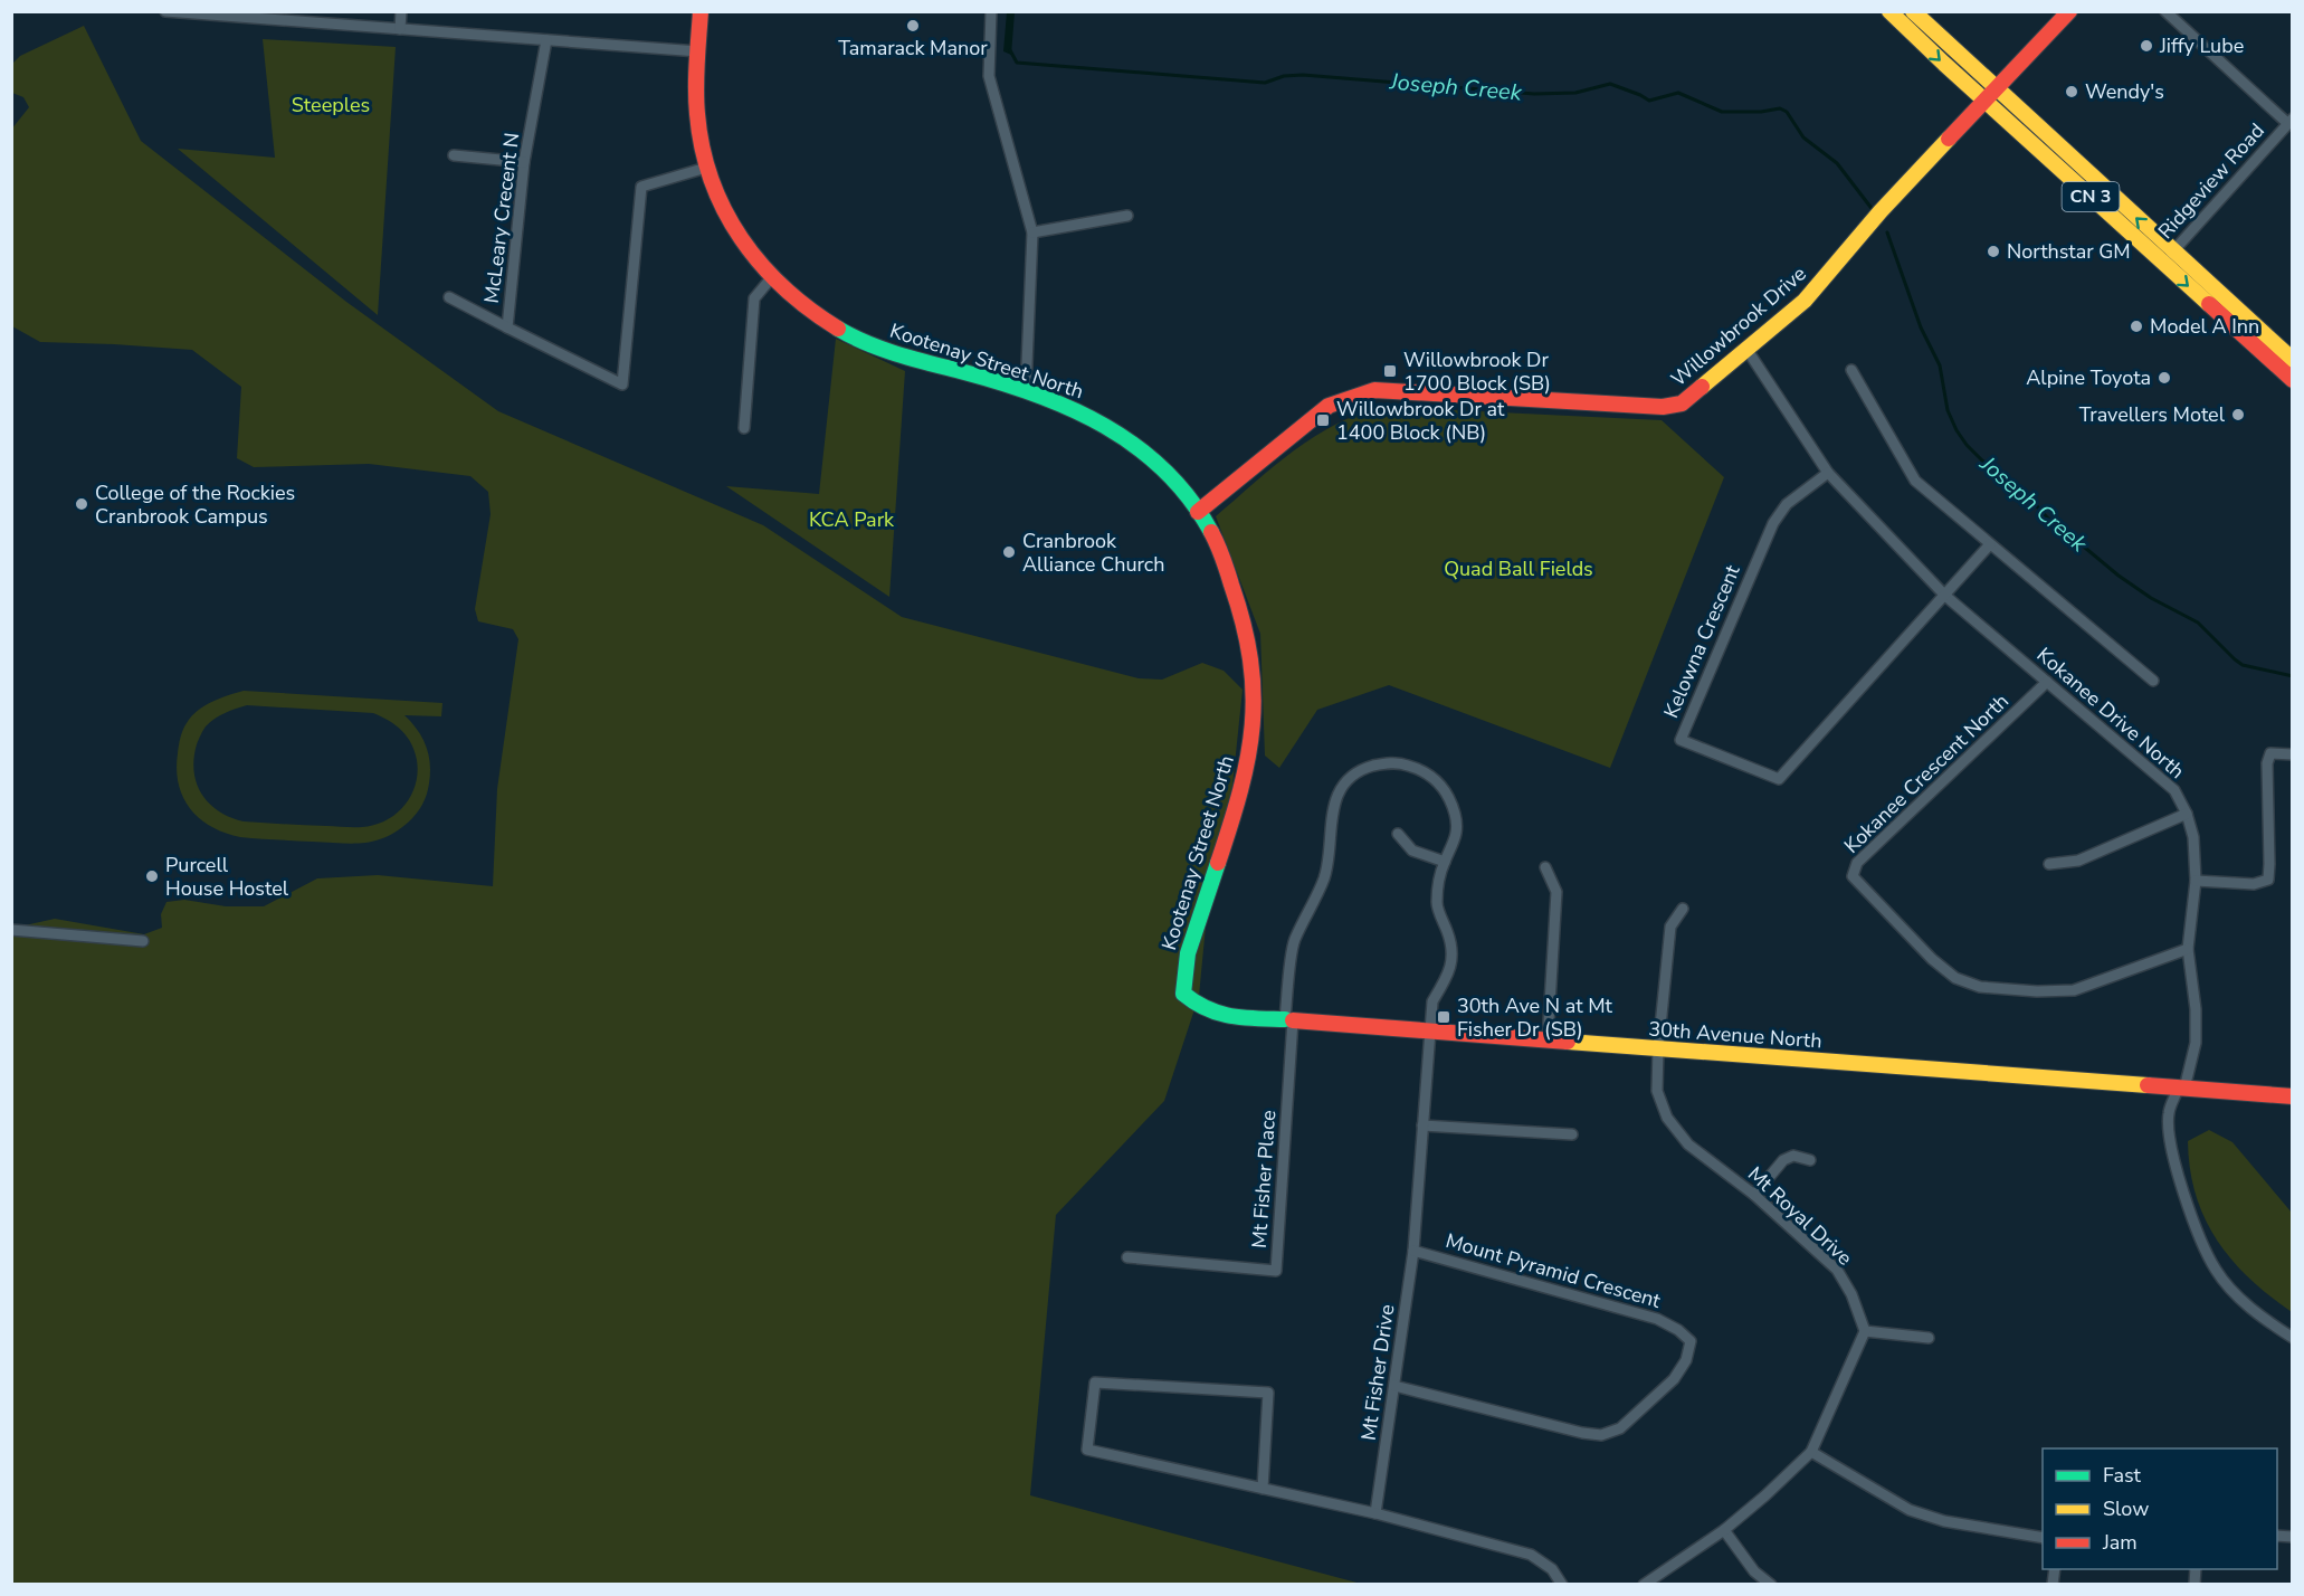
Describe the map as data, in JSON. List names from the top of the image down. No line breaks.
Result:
{"streets":{"main road":["CN 3","Willowbrook Drive","Kootenay Street North","30th Avenue North"],"street":["Ridgeview Road","McLeary Crecent N","Kelowna Crescent","Kokanee Drive North","Kokanee Crescent North","Mt Fisher Place","Mt Royal Drive","Mount Pyramid Crescent","Mt Fisher Drive"]},"crossings":[["Ridgeview Road","CN 3"],["CN 3","Willowbrook Drive"],["McLeary Crecent N","Kootenay Street North"],["Willowbrook Drive","Kootenay Street North"],["Willowbrook Drive","Kokanee Drive North"],["Kootenay Street North","30th Avenue North"],["Kelowna Crescent","Kokanee Drive North"],["Kokanee Drive North","Kokanee Crescent North"],["Kokanee Drive North","30th Avenue North"],["30th Avenue North","Mt Fisher Place"],["30th Avenue North","Mt Royal Drive"],["30th Avenue North","Mt Fisher Drive"],["Mt Fisher Place","Mt Fisher Drive"],["Mount Pyramid Crescent","Mt Fisher Drive"]],"water":["Joseph Creek"],"parks":["Steeples","KCA Park","Quad Ball Fields"],"places":{"other":["Tamarack Manor","Jiffy Lube","Wendy's","Northstar GM","Model A Inn","Alpine Toyota","Travellers Motel","College of the Rockies Cranbrook Campus","Cranbrook Alliance Church","Purcell House Hostel"],"transit":["Willowbrook Dr 1700 Block (SB)","Willowbrook Dr at 1400 Block (NB)","30th Ave N at Mt Fisher Dr (SB)"]},"legend":["Fast","Slow","Jam"]}
